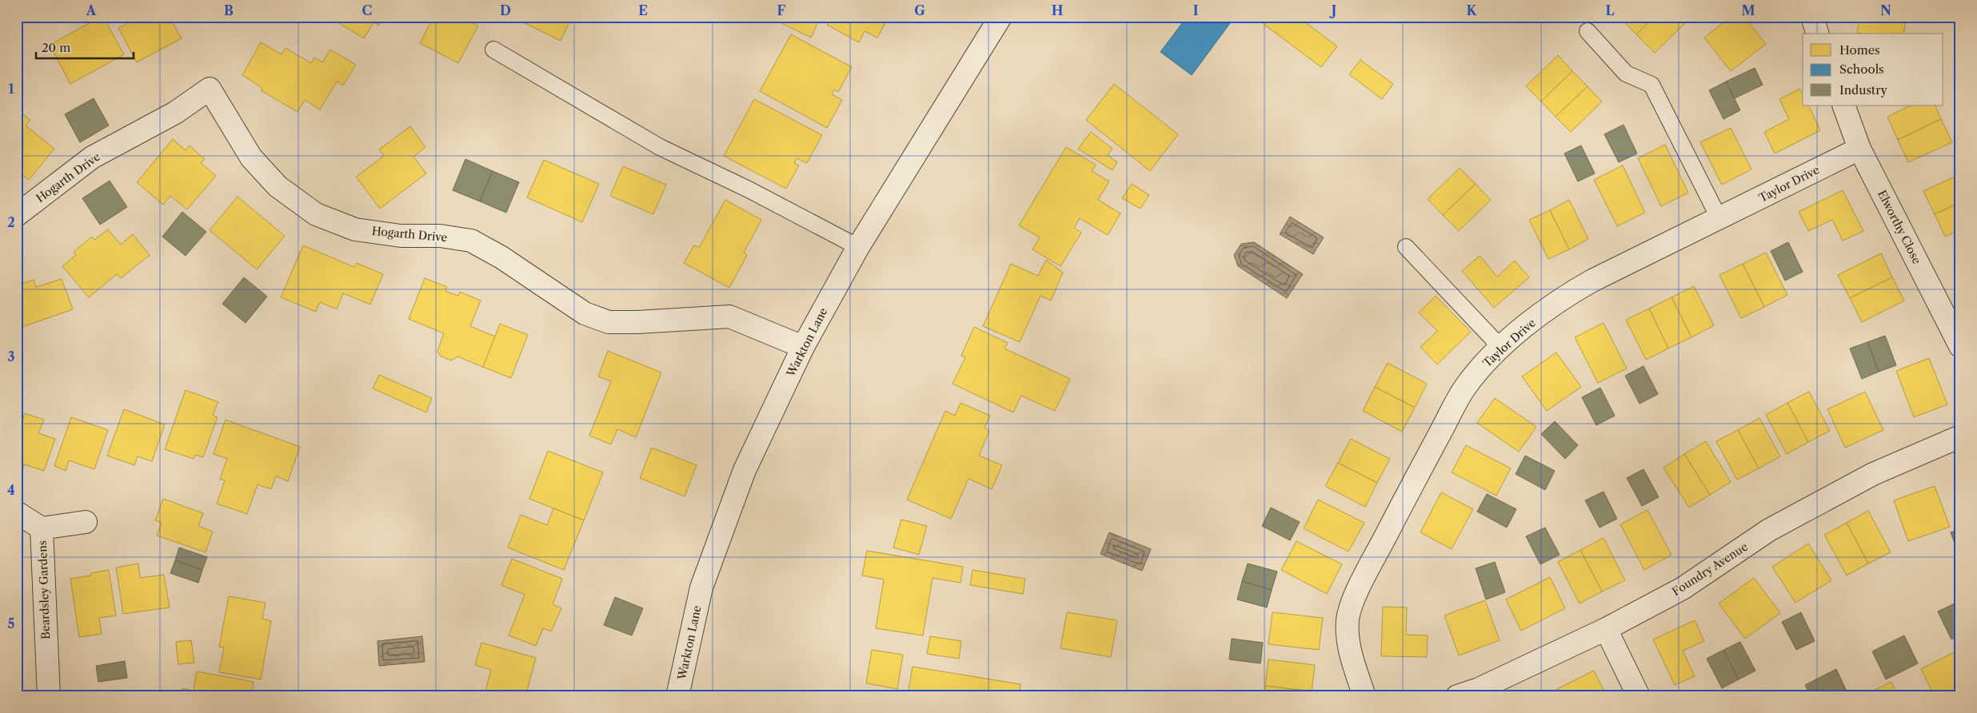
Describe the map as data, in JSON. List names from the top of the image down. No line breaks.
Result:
{"streets":{"street":["Hogarth Drive","Taylor Drive","Elworthy Close","Warkton Lane","Foundry Avenue","Beardsley Gardens"]},"crossings":[["Hogarth Drive","Warkton Lane"],["Taylor Drive","Elworthy Close"]],"legend":["Homes","Schools","Industry"],"scale_bar":"20 m","grid":{"columns":["A","B","C","D","E","F","G","H","I","J","K","L","M","N"],"rows":["1","2","3","4","5"]}}
